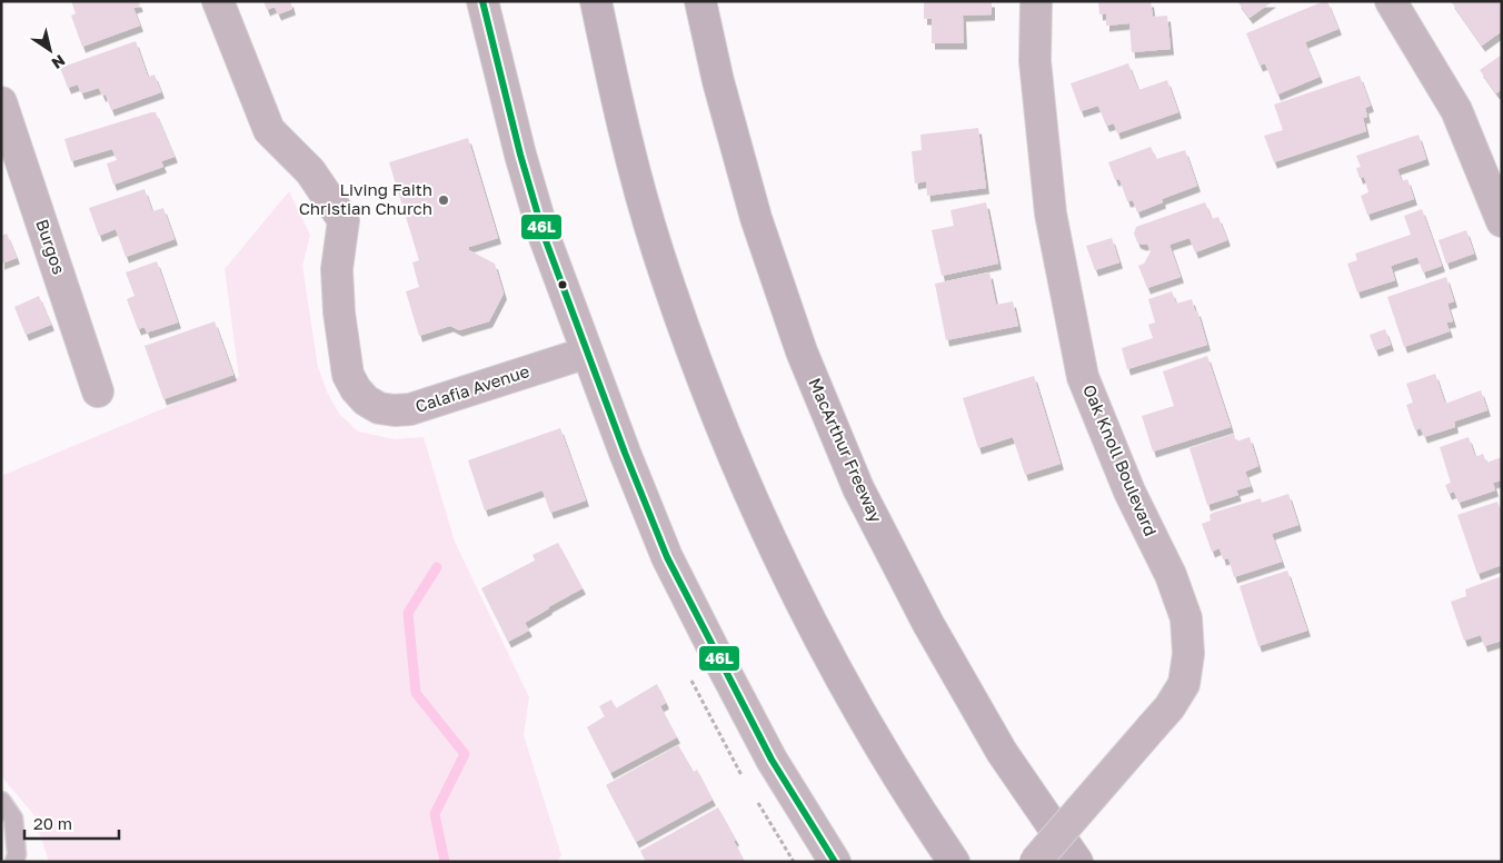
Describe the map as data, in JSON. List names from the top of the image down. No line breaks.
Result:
{"streets":{"highway":["MacArthur Freeway"],"street":["Burgos","Calafia Avenue","Oak Knoll Boulevard"]},"places":["Living Faith Christian Church"],"lines":["transit line 46L"],"scale_bar":"20 m","north":"bottom right"}
